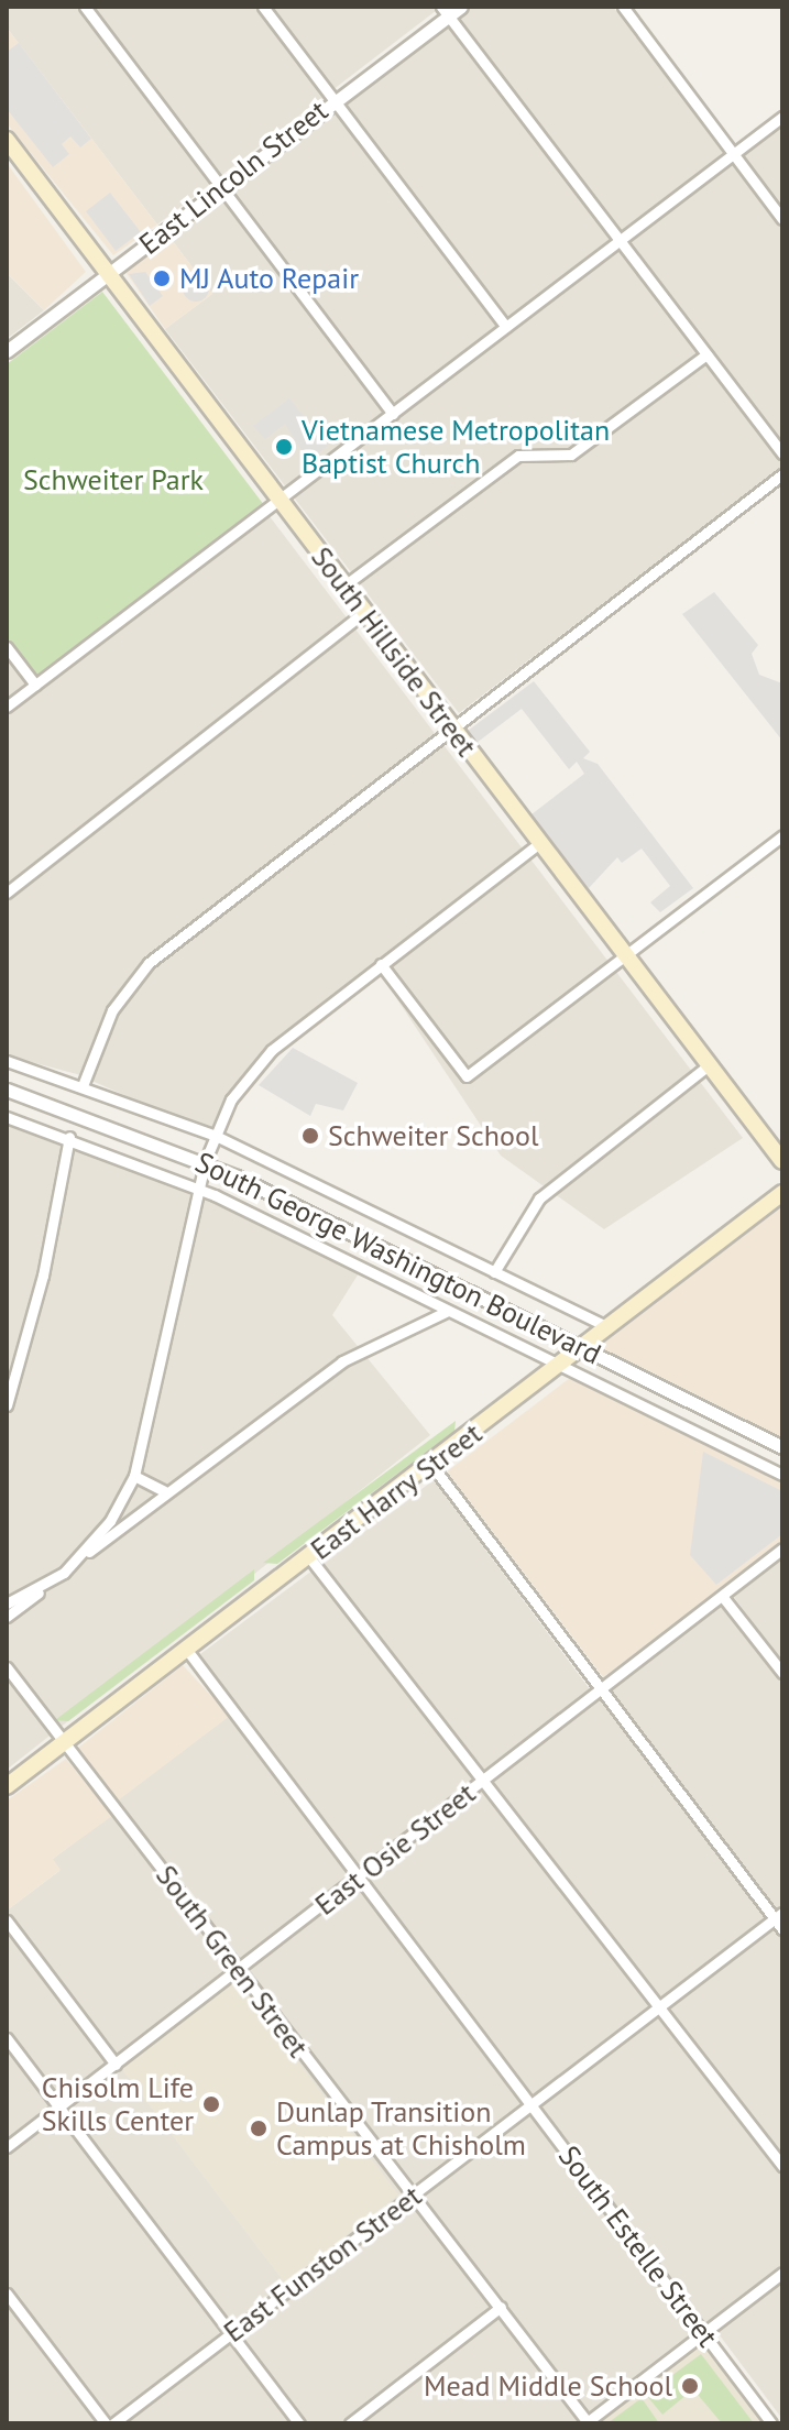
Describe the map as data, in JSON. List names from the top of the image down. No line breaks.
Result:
{"streets":{"main road":["South Hillside Street","East Harry Street"],"street":["East Lincoln Street","South George Washington Boulevard","East Osie Street","South Green Street","South Estelle Street","East Funston Street"]},"crossings":[["East Lincoln Street","South Hillside Street"],["South George Washington Boulevard","East Harry Street"],["East Harry Street","South Green Street"],["East Harry Street","South Estelle Street"],["East Osie Street","South Green Street"],["East Osie Street","South Estelle Street"],["South Green Street","East Funston Street"],["South Estelle Street","East Funston Street"]],"parks":["Schweiter Park"],"places":["MJ Auto Repair","Vietnamese Metropolitan Baptist Church","Schweiter School","Chisolm Life Skills Center","Dunlap Transition Campus at Chisholm","Mead Middle School"]}
